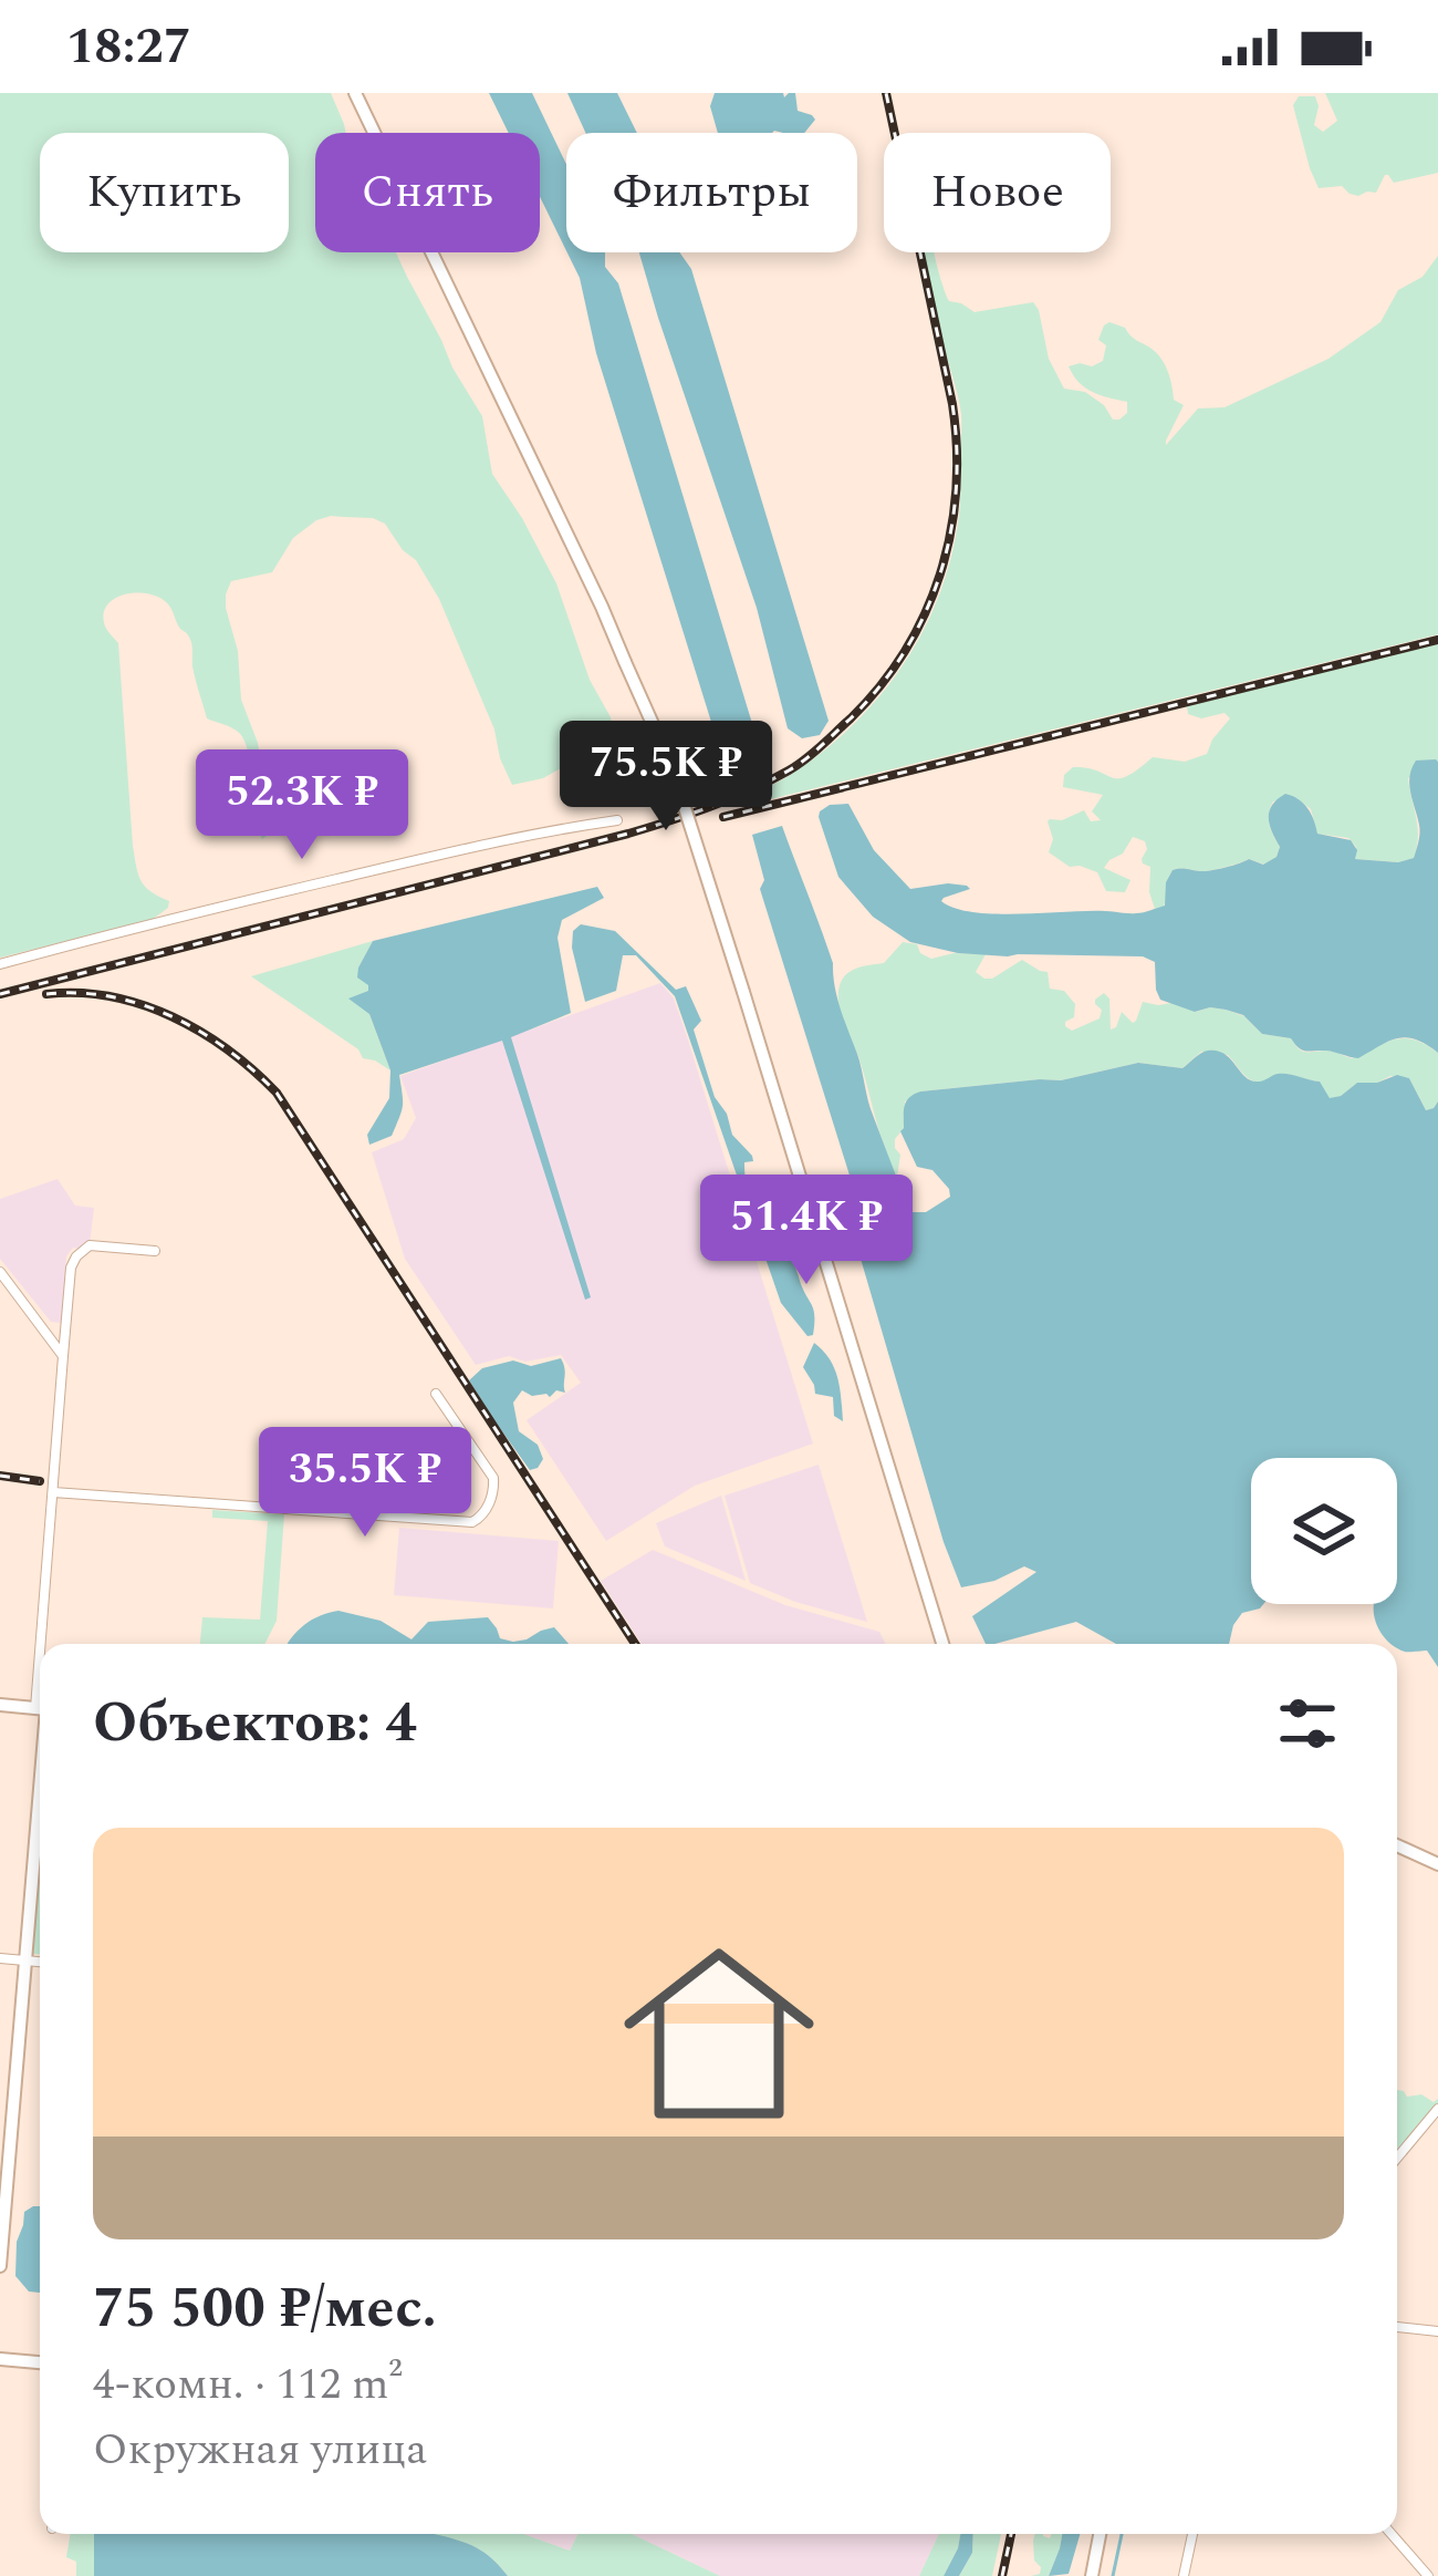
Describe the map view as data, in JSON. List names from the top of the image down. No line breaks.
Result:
{"page":{"status":"18:27","chip":["Купить","Снять","Фильтры","Новое"],"price":["75.5K ₽","52.3K ₽","51.4K ₽","35.5K ₽"],"heading":"Объектов: 4","list":[{"name":"75 500 ₽/мес.","note":"4-комн. · 112 m² · Окружная улица"}]}}
